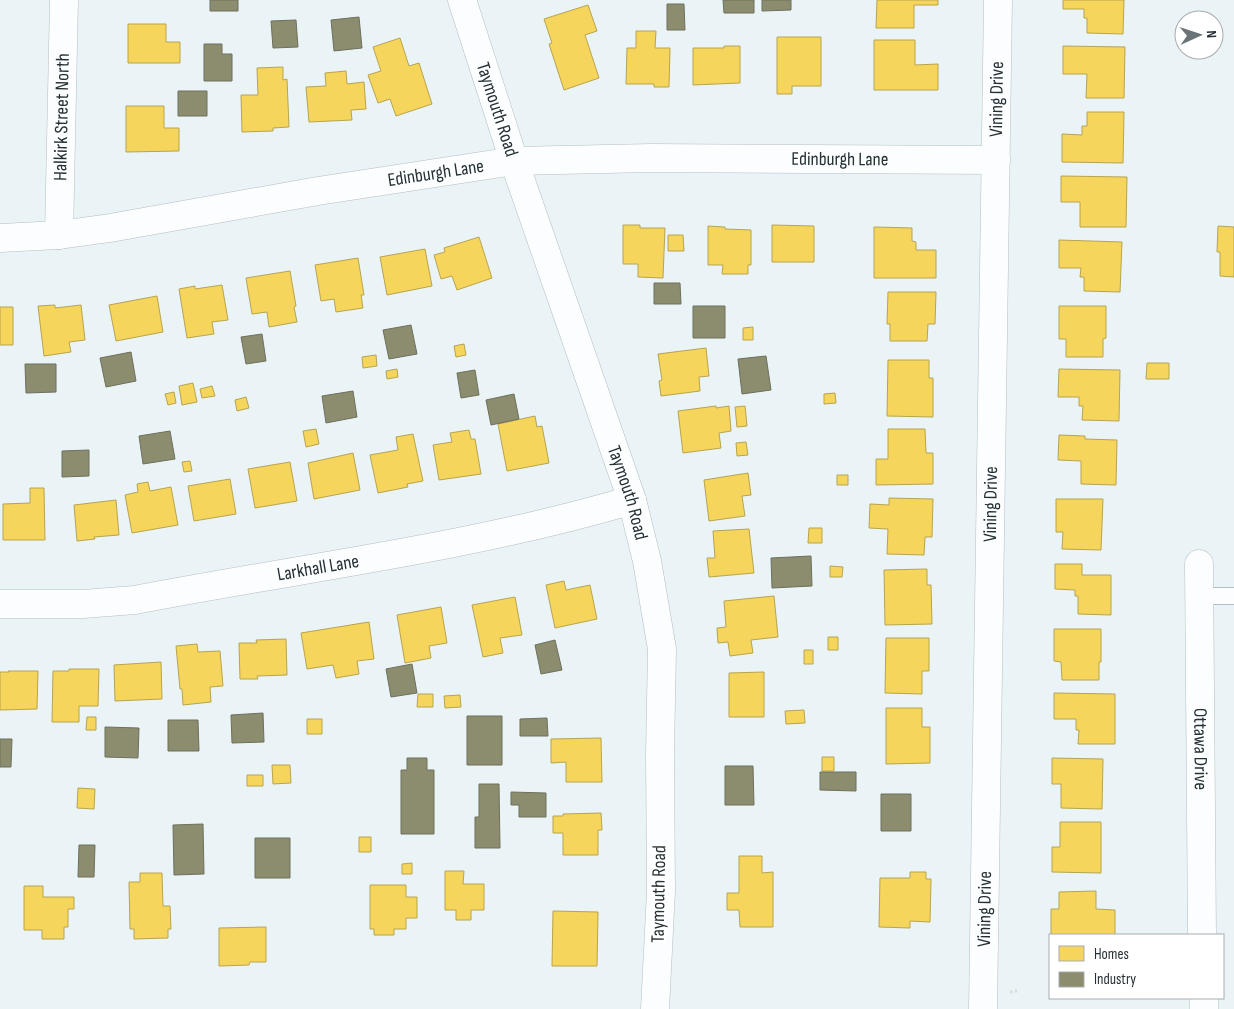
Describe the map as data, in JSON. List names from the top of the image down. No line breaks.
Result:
{"streets":{"street":["Vining Drive","Taymouth Road","Halkirk Street North","Edinburgh Lane","Larkhall Lane","Ottawa Drive"]},"crossings":[["Vining Drive","Edinburgh Lane"],["Taymouth Road","Edinburgh Lane"],["Taymouth Road","Larkhall Lane"],["Halkirk Street North","Edinburgh Lane"]],"legend":["Homes","Industry"],"north":"right"}
